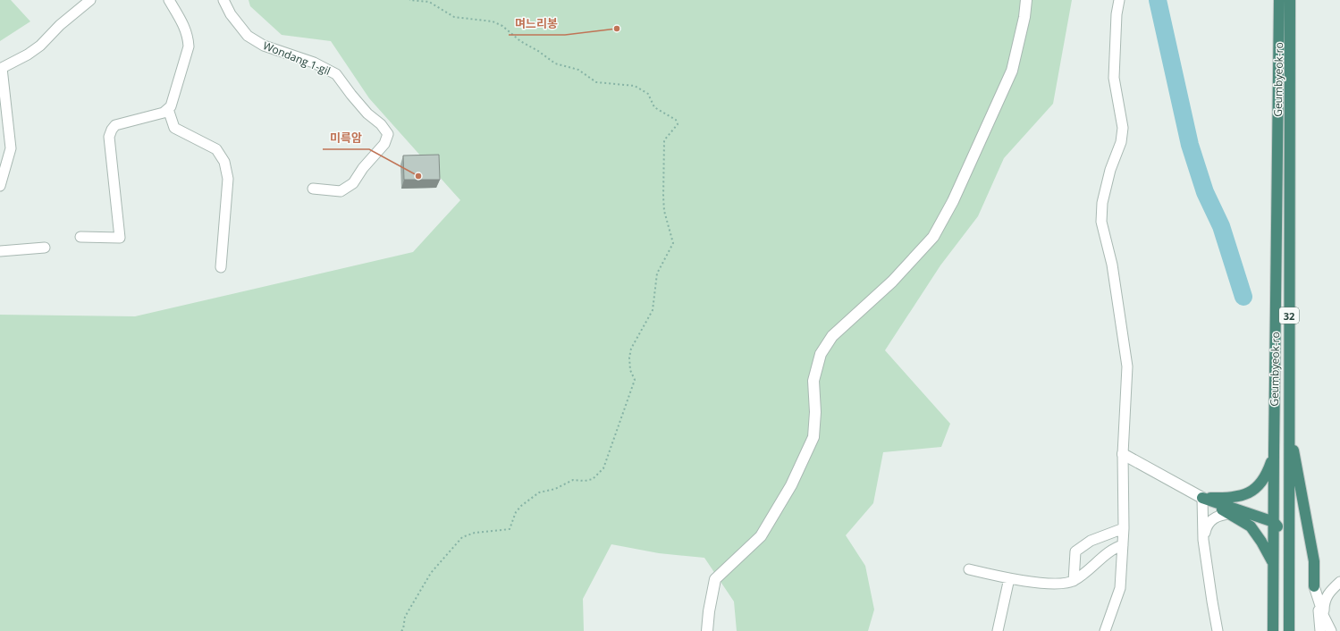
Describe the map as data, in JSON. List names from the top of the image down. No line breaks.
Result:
{"streets":{"highway":["Geumbyeok-ro","32"],"street":["Wondang 1-gil"]},"places":["며느리봉","미륵암"]}
